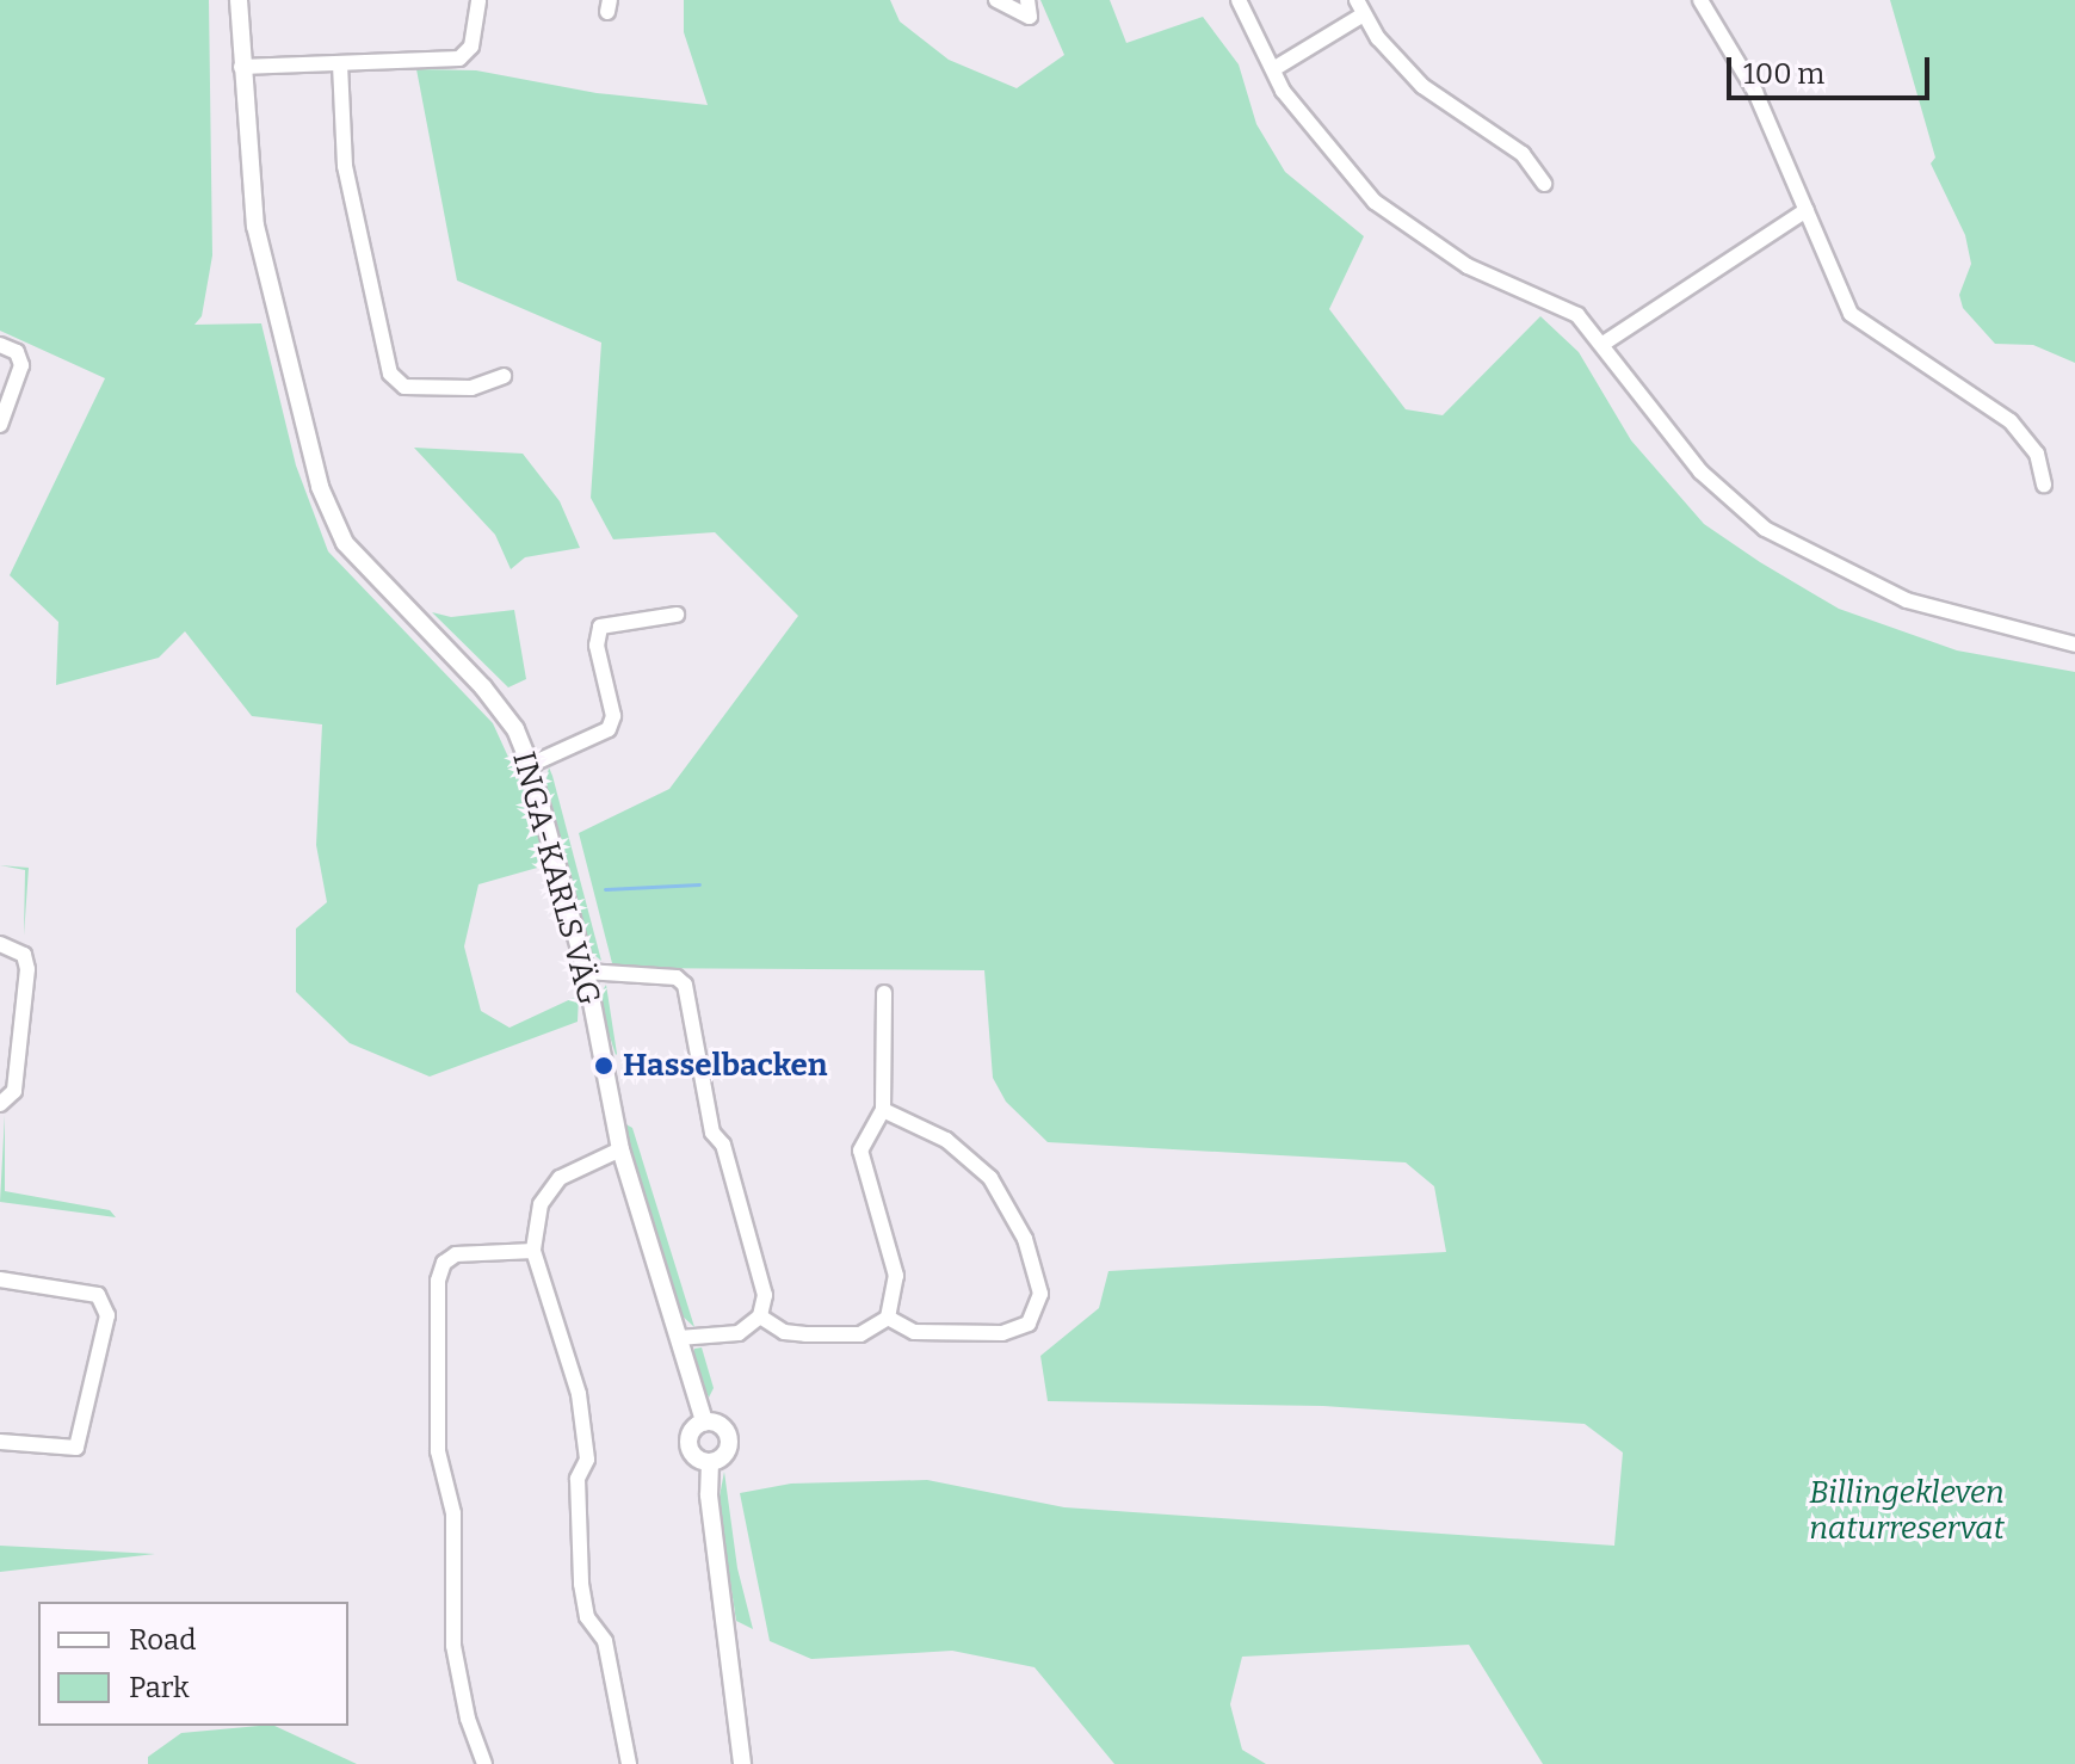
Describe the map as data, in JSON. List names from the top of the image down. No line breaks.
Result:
{"streets":{"street":["INGA-KARLS VÄG"]},"parks":["Billingekleven naturreservat"],"places":["Hasselbacken"],"legend":["Road","Park"],"scale_bar":"100 m"}
